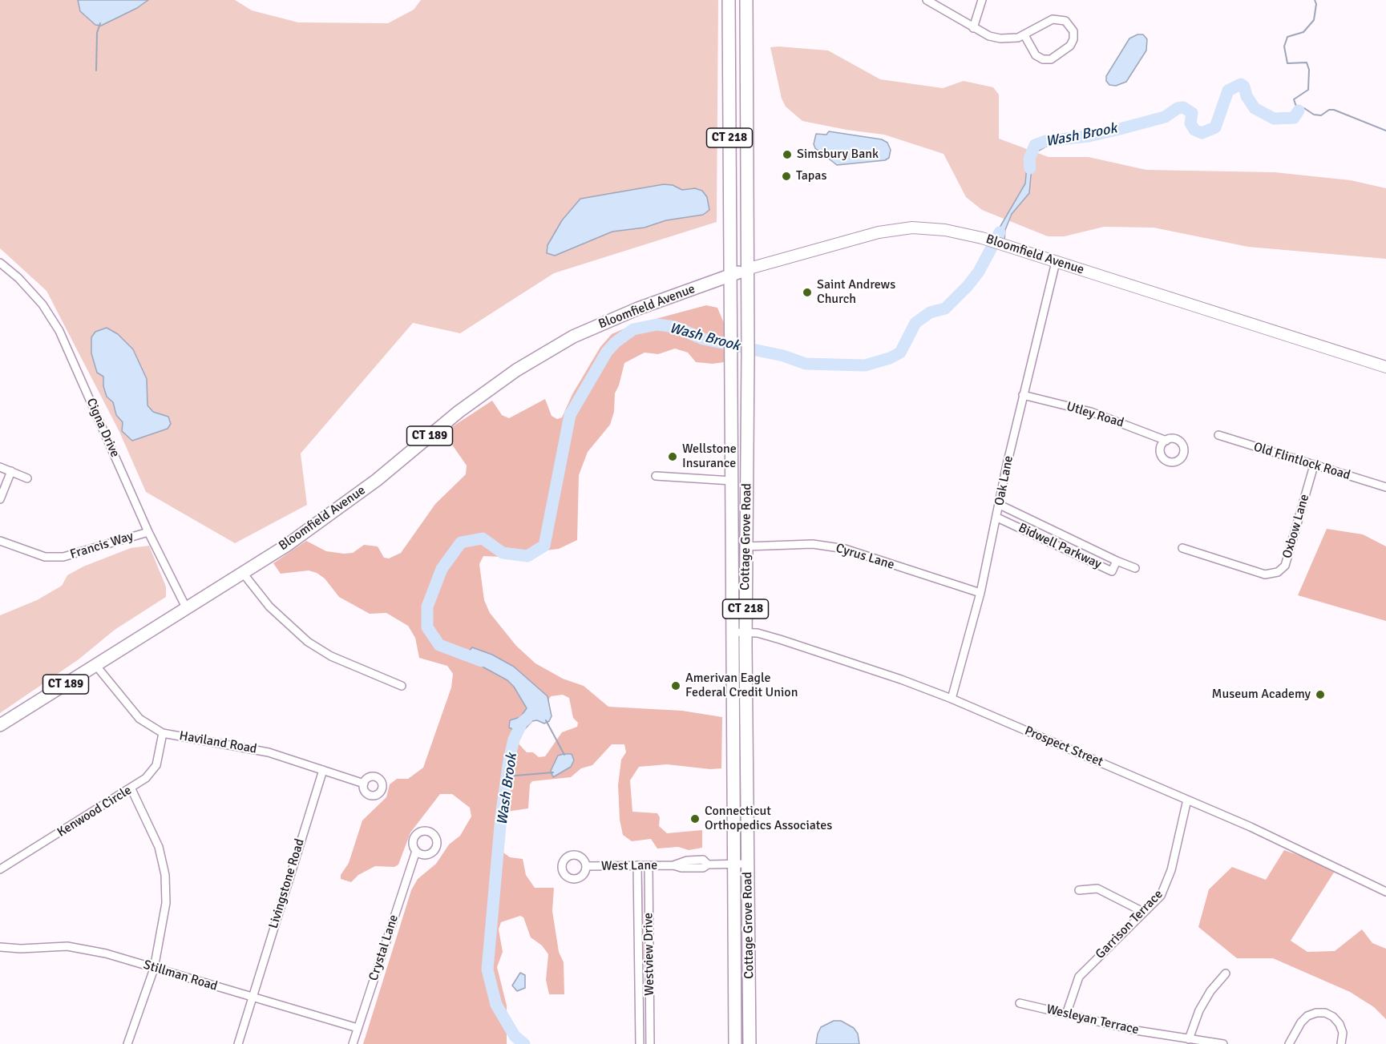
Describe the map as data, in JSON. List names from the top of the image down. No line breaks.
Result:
{"streets":{"main road":["CT 218","Bloomfield Avenue","CT 189","Cottage Grove Road"],"street":["Utley Road","Cigna Drive","Old Flintlock Road","Oak Lane","Oxbow Lane","Francis Way","Bidwell Parkway","Cyrus Lane","Haviland Road","Prospect Street","Kenwood Circle","West Lane","Livingstone Road","Garrison Terrace","Crystal Lane","Westview Drive","Stillman Road","Wesleyan Terrace"]},"crossings":[["Bloomfield Avenue","Cigna Drive"],["Bloomfield Avenue","Oak Lane"],["Bloomfield Avenue","Cottage Grove Road"],["Bloomfield Avenue","Haviland Road"],["Utley Road","Oak Lane"],["Cigna Drive","Francis Way"],["Old Flintlock Road","Oxbow Lane"],["Oak Lane","Bidwell Parkway"],["Oak Lane","Cyrus Lane"],["Oak Lane","Prospect Street"],["Cottage Grove Road","Cyrus Lane"],["Cottage Grove Road","Prospect Street"],["Cottage Grove Road","West Lane"],["Haviland Road","Kenwood Circle"],["Haviland Road","Livingstone Road"],["Prospect Street","Garrison Terrace"],["West Lane","Westview Drive"],["Livingstone Road","Stillman Road"],["Garrison Terrace","Wesleyan Terrace"],["Crystal Lane","Stillman Road"]],"water":["Wash Brook"],"places":["Simsbury Bank","Tapas","Saint Andrews Church","Wellstone Insurance","Amerivan Eagle Federal Credit Union","Museum Academy","Connecticut Orthopedics Associates"]}
